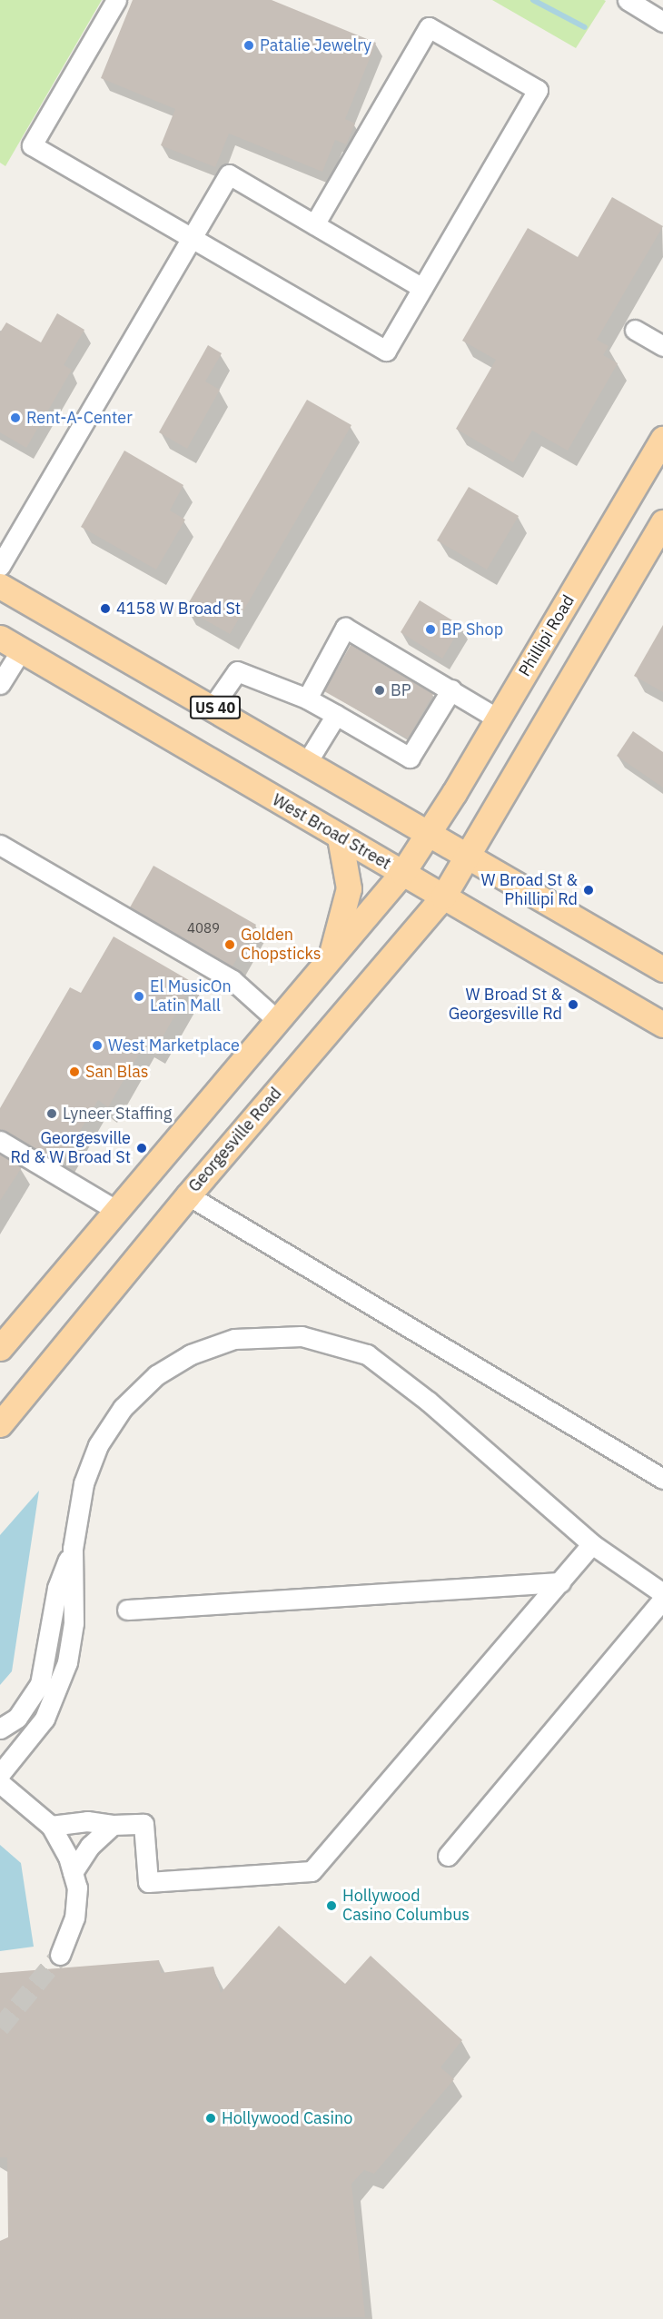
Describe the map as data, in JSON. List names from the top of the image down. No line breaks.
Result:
{"streets":{"main road":["Phillipi Road","US 40","West Broad Street","Georgesville Road"]},"crossings":[["Phillipi Road","US 40"],["US 40","Georgesville Road"],["West Broad Street","Georgesville Road"]],"places":["Patalie Jewelry","Rent-A-Center","4158 W Broad St","BP Shop","BP","W Broad St & Phillipi Rd","Golden Chopsticks","El MusicOn Latin Mall","W Broad St & Georgesville Rd","West Marketplace","San Blas","Lyneer Staffing","Georgesville Rd & W Broad St","Hollywood Casino Columbus","Hollywood Casino"],"house_numbers":["4089"]}
